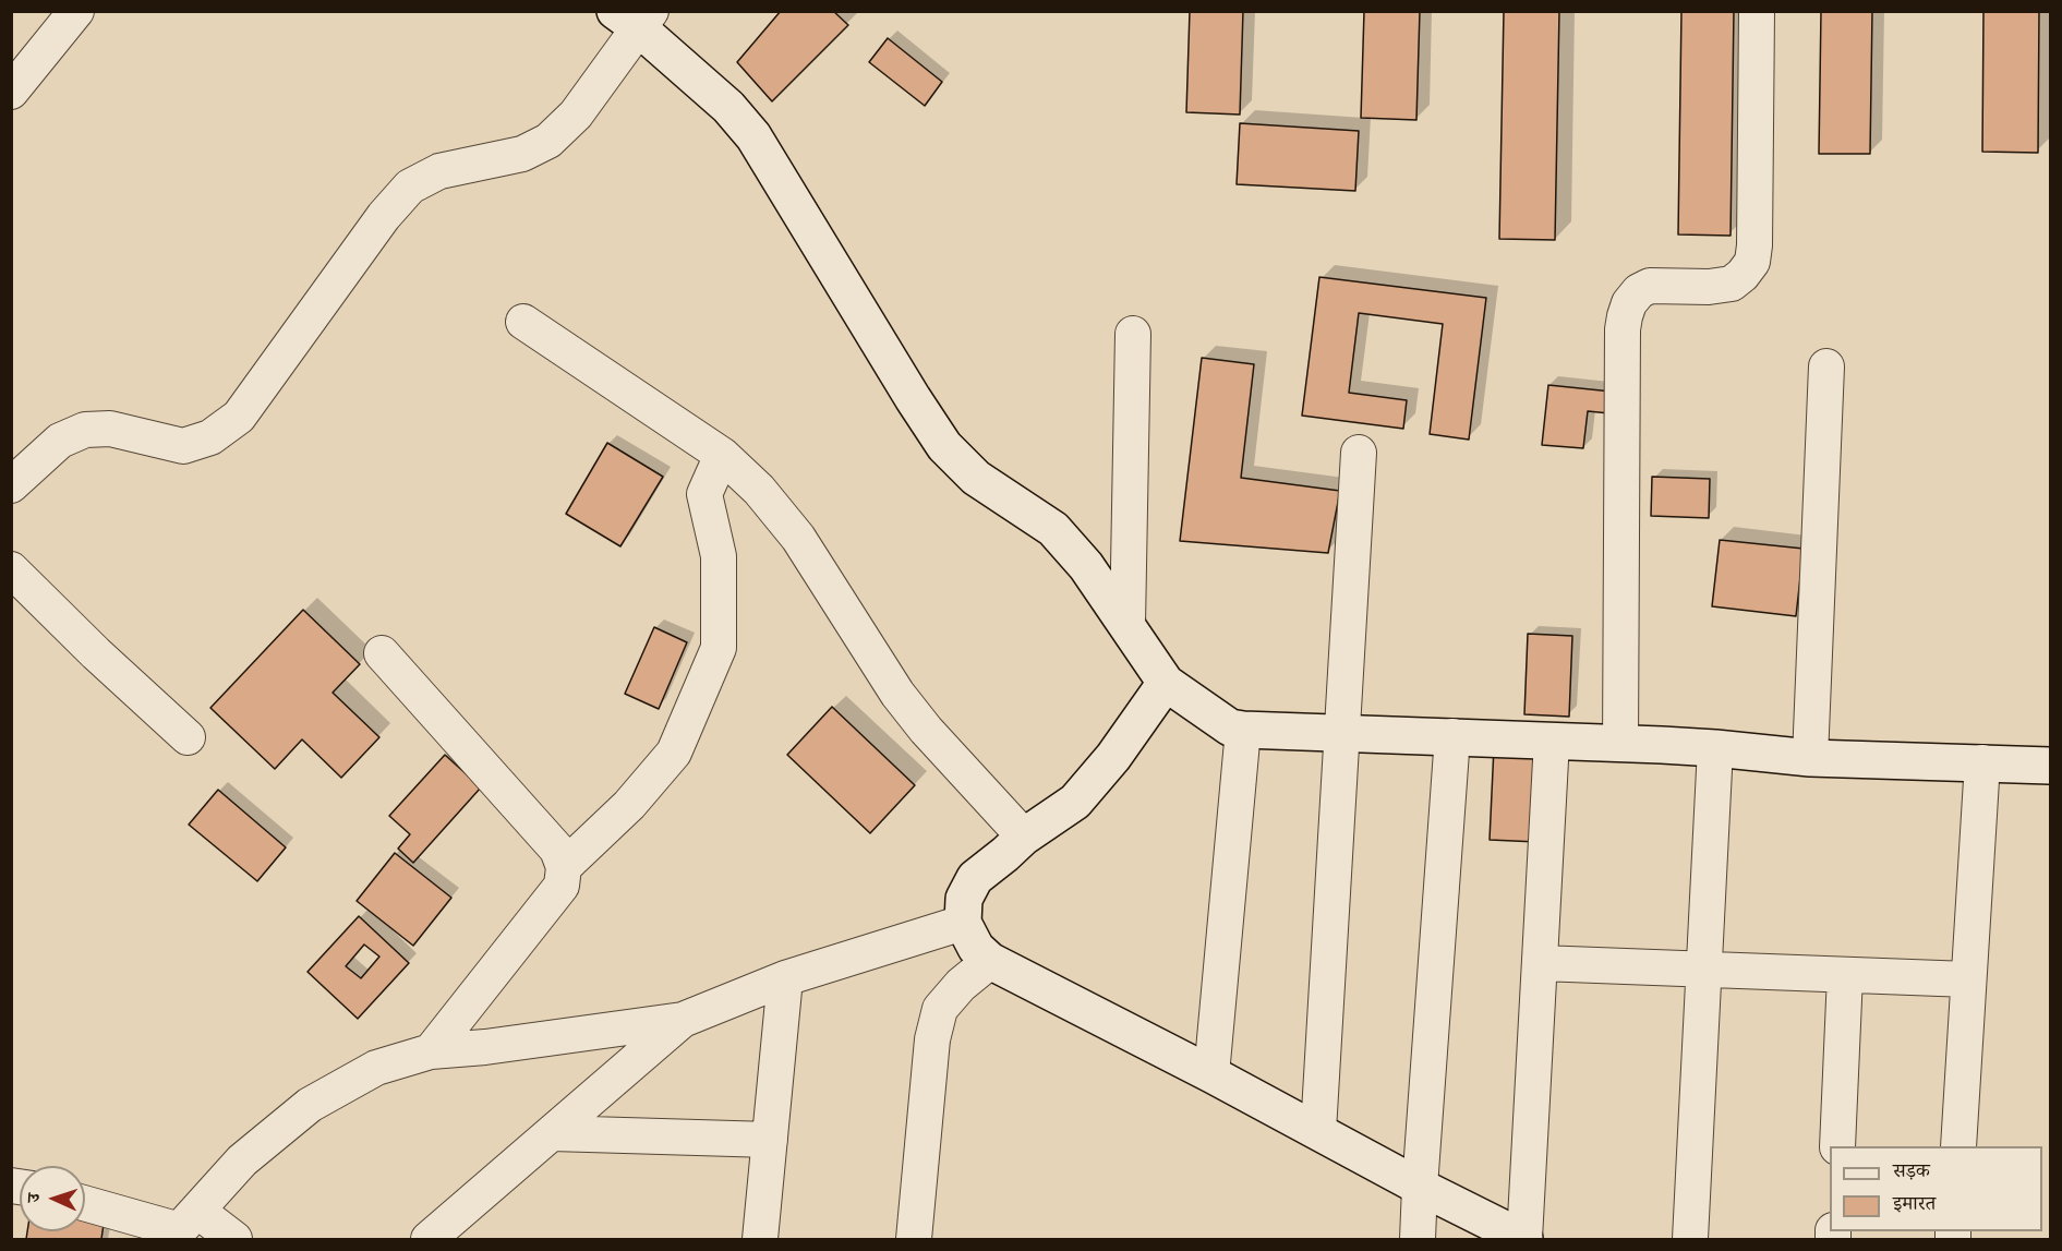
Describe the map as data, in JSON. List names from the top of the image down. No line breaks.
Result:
{"legend":["सड़क","इमारत"],"north":"left"}
